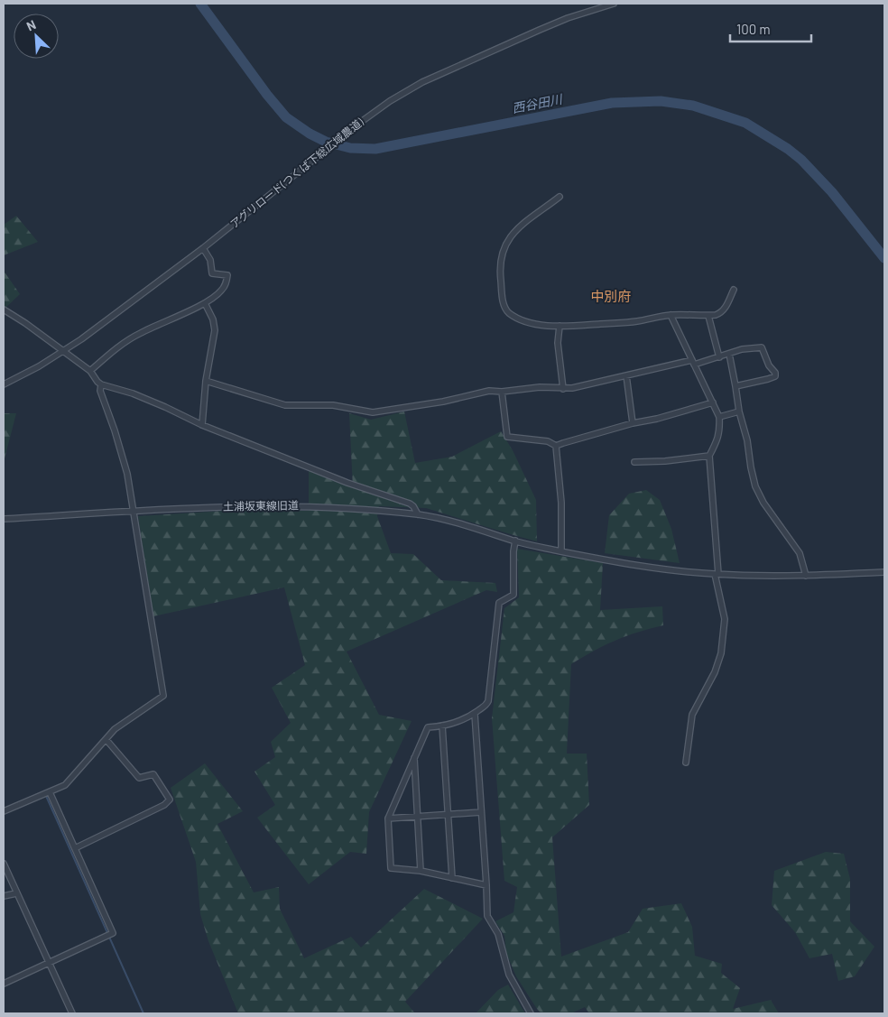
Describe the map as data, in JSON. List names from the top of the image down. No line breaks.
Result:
{"streets":{"street":["アグリロード(つくば下総広域農道)","土浦坂東線旧道"]},"districts":["中別府"],"water":["西谷田川"],"scale_bar":"100 m","north":"top left"}
